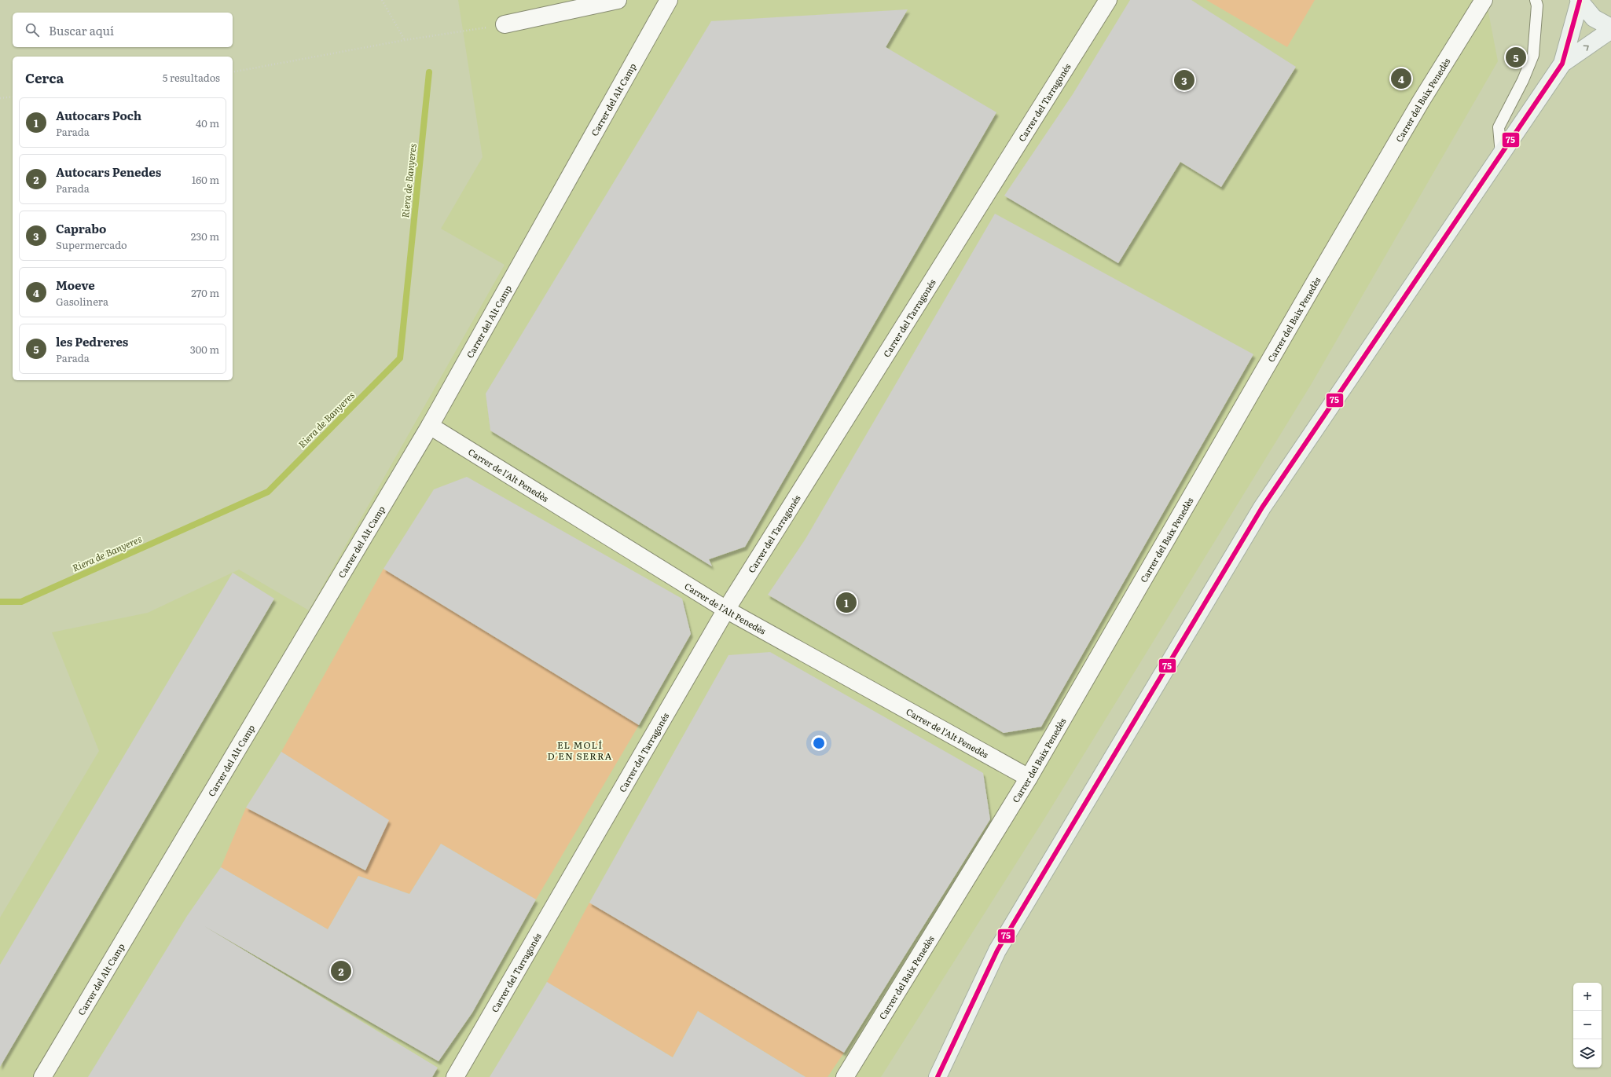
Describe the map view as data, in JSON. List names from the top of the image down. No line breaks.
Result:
{"streets":{"street":["Carrer del Alt Camp","Carrer del Baix Penedès","Carrer del Tarragonés","Carrer de l'Alt Penedès"]},"crossings":[["Carrer del Alt Camp","Carrer de l'Alt Penedès"],["Carrer del Baix Penedès","Carrer de l'Alt Penedès"],["Carrer del Tarragonés","Carrer de l'Alt Penedès"]],"districts":["EL MOLÍ D'EN SERRA"],"water":["Riera de Banyeres"],"lines":["transit line 75"],"page":{"search":"Buscar aquí","pins":["5","4","3","1","2"],"heading":["Cerca","5 resultados"],"list":[{"mark":"1","name":"Autocars Poch","note":"Parada","value":"40 m"},{"mark":"2","name":"Autocars Penedes","note":"Parada","value":"160 m"},{"mark":"3","name":"Caprabo","note":"Supermercado","value":"230 m"},{"mark":"4","name":"Moeve","note":"Gasolinera","value":"270 m"},{"mark":"5","name":"les Pedreres","note":"Parada","value":"300 m"}],"map_buttons":["+","−"]}}
